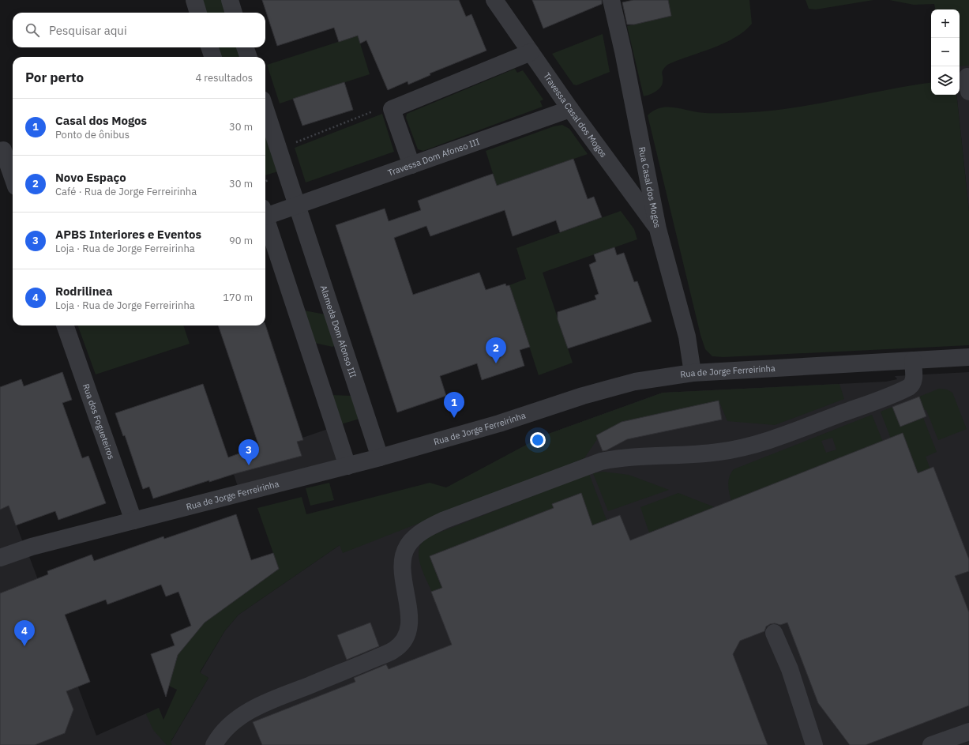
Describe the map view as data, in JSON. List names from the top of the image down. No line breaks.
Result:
{"streets":{"street":["Travessa Casal dos Mogos","Travessa Dom Afonso III","Rua Casal dos Mogos","Alameda Dom Afonso III","Rua de Jorge Ferreirinha","Rua dos Fogueteiros"]},"crossings":[["Travessa Casal dos Mogos","Travessa Dom Afonso III"],["Travessa Casal dos Mogos","Rua Casal dos Mogos"],["Travessa Dom Afonso III","Alameda Dom Afonso III"],["Rua Casal dos Mogos","Rua de Jorge Ferreirinha"],["Alameda Dom Afonso III","Rua de Jorge Ferreirinha"],["Rua de Jorge Ferreirinha","Rua dos Fogueteiros"]],"page":{"map_buttons":["+","−"],"search":"Pesquisar aqui","heading":["Por perto","4 resultados"],"list":[{"mark":"1","name":"Casal dos Mogos","note":"Ponto de ônibus","value":"30 m"},{"mark":"2","name":"Novo Espaço","note":"Café · Rua de Jorge Ferreirinha","value":"30 m"},{"mark":"3","name":"APBS Interiores e Eventos","note":"Loja · Rua de Jorge Ferreirinha","value":"90 m"},{"mark":"4","name":"Rodrilinea","note":"Loja · Rua de Jorge Ferreirinha","value":"170 m"}],"pins":["2","1","3","4"]}}
